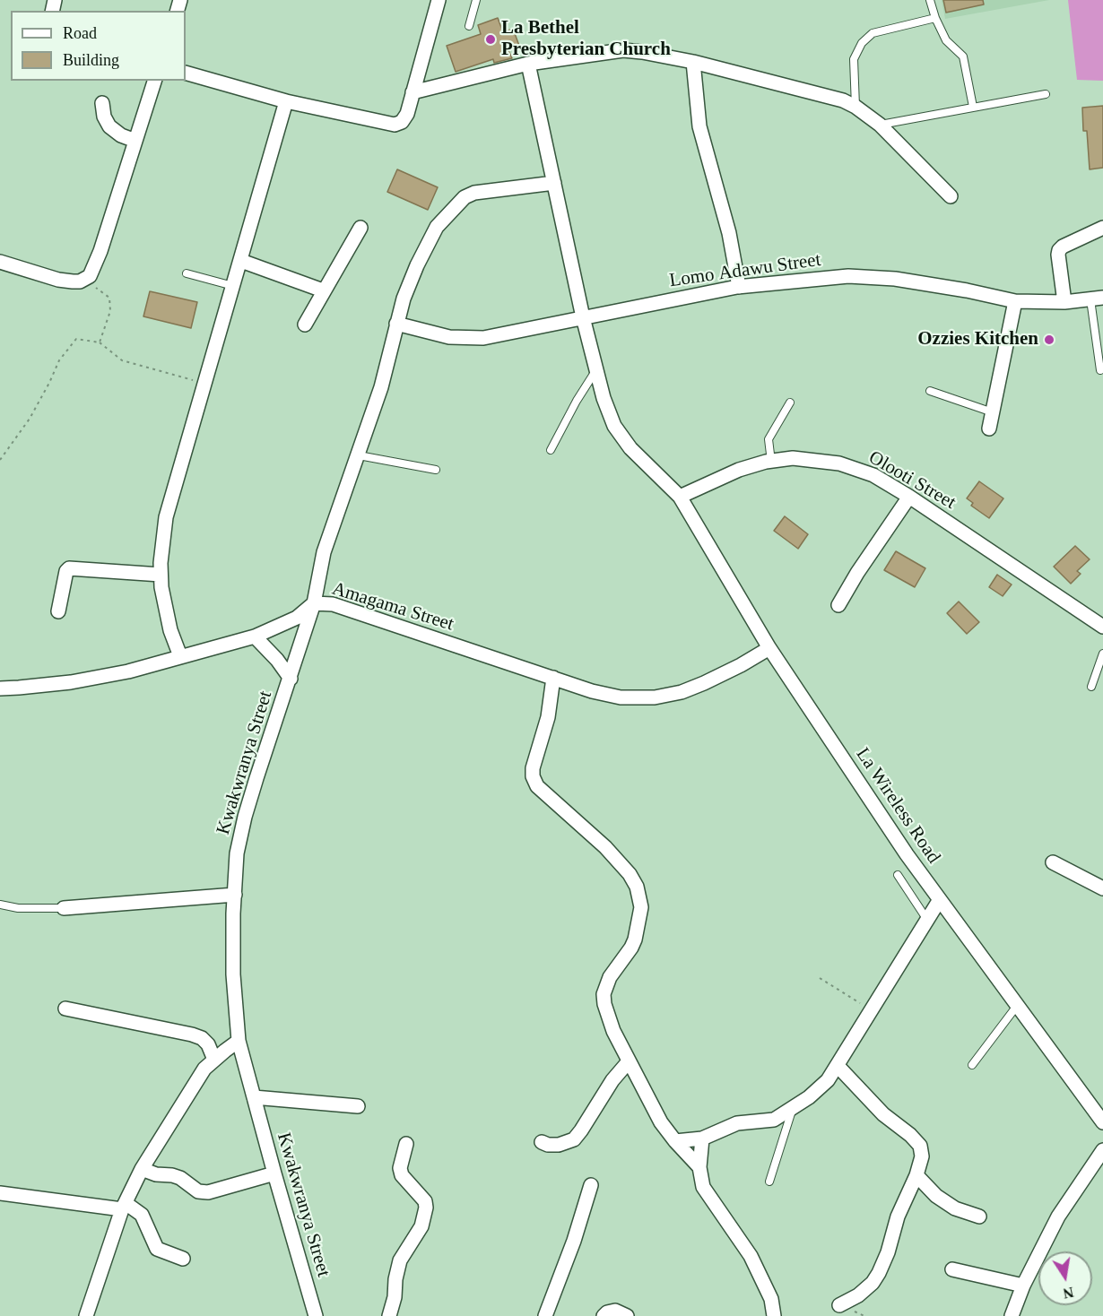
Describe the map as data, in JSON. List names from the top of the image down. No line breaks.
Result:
{"streets":{"street":["Lomo Adawu Street","Olooti Street","Amagama Street","Kwakwranya Street","La Wireless Road"]},"crossings":[["Lomo Adawu Street","Kwakwranya Street"],["Lomo Adawu Street","La Wireless Road"],["Olooti Street","La Wireless Road"],["Amagama Street","Kwakwranya Street"],["Amagama Street","La Wireless Road"],["Kwakwranya Street","La Wireless Road"]],"places":["La Bethel Presbyterian Church","Ozzies Kitchen"],"legend":["Road","Building"],"north":"bottom"}
